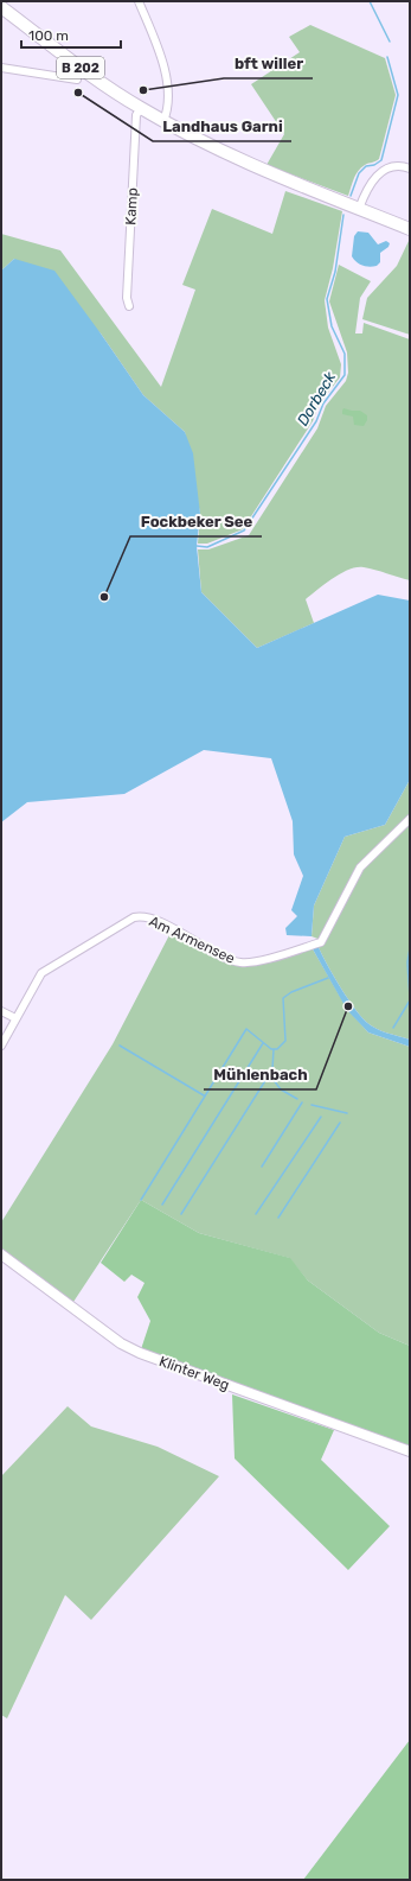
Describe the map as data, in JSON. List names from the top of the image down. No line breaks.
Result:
{"streets":{"main road":["B 202"],"street":["Kamp","Am Armensee","Klinter Weg"]},"crossings":[["B 202","Kamp"]],"water":["Dorbeck"],"places":["bft willer","Landhaus Garni","Fockbeker See","Mühlenbach"],"scale_bar":"100 m"}
